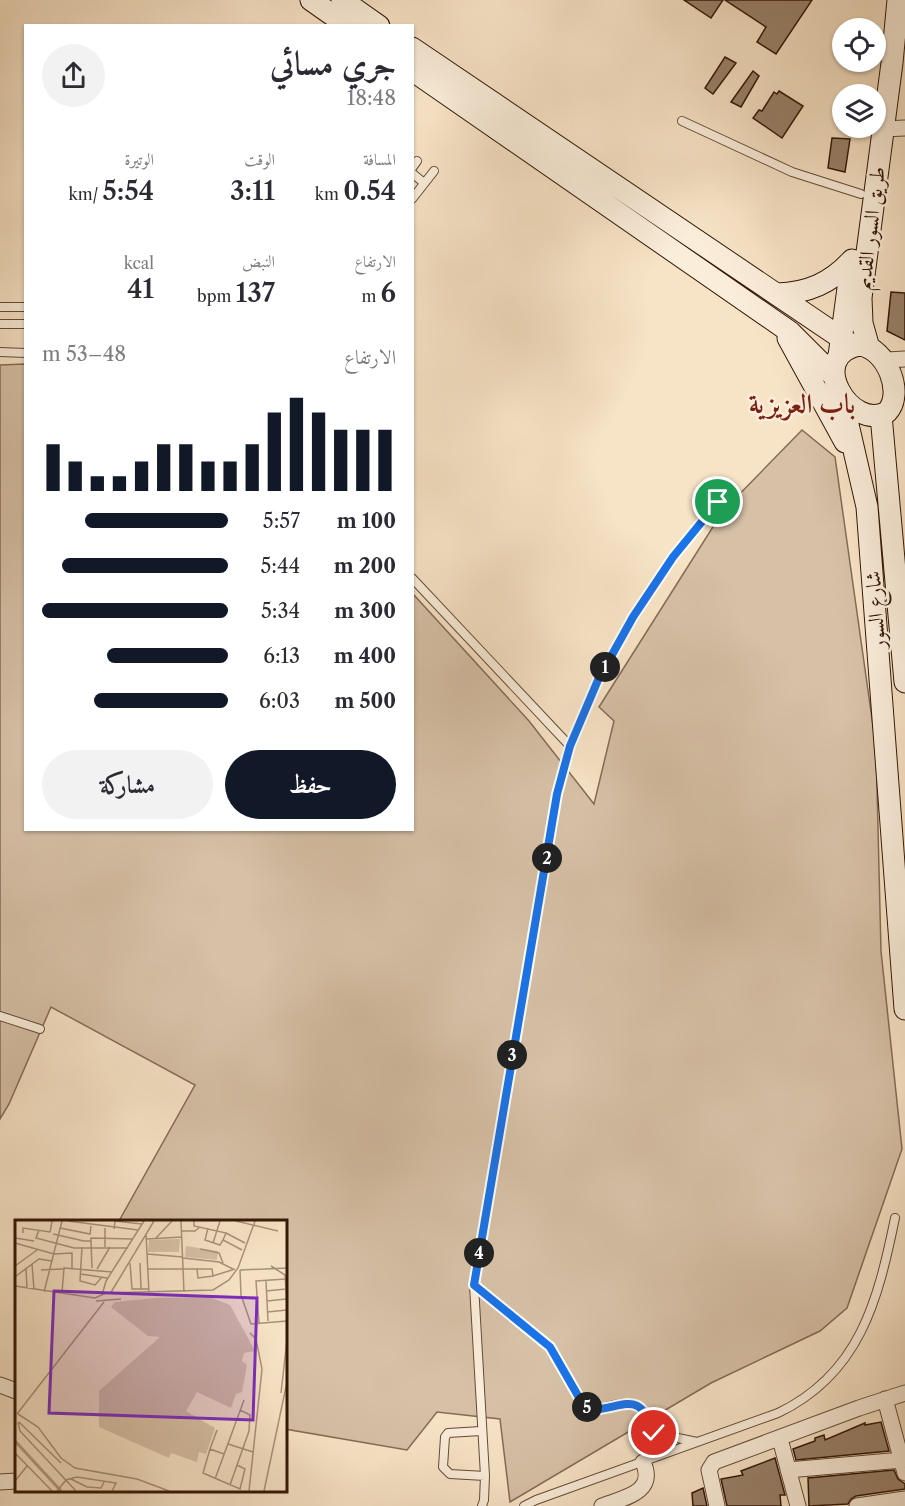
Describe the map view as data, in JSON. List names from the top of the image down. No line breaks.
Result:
{"streets":{"main road":["طريق السور القديم","شارع السور"]},"crossings":[["طريق السور القديم","شارع السور"]],"districts":["باب العزيزية"],"page":{"heading":["جري مسائي","18:48"],"stats":[["المسافة","0.54 km"],["الوقت","3:11"],["الوتيرة","5:54 /km"],["الارتفاع","6 m"],["النبض","137 bpm"],["kcal","41"]],"chart":["الارتفاع","48–53 m"],"list":[{"name":"100 m","note":"5:57"},{"name":"200 m","note":"5:44"},{"name":"300 m","note":"5:34"},{"name":"400 m","note":"6:13"},{"name":"500 m","note":"6:03"}],"pins":["1","2","3","4","5"],"buttons":["حفظ","مشاركة"]}}
